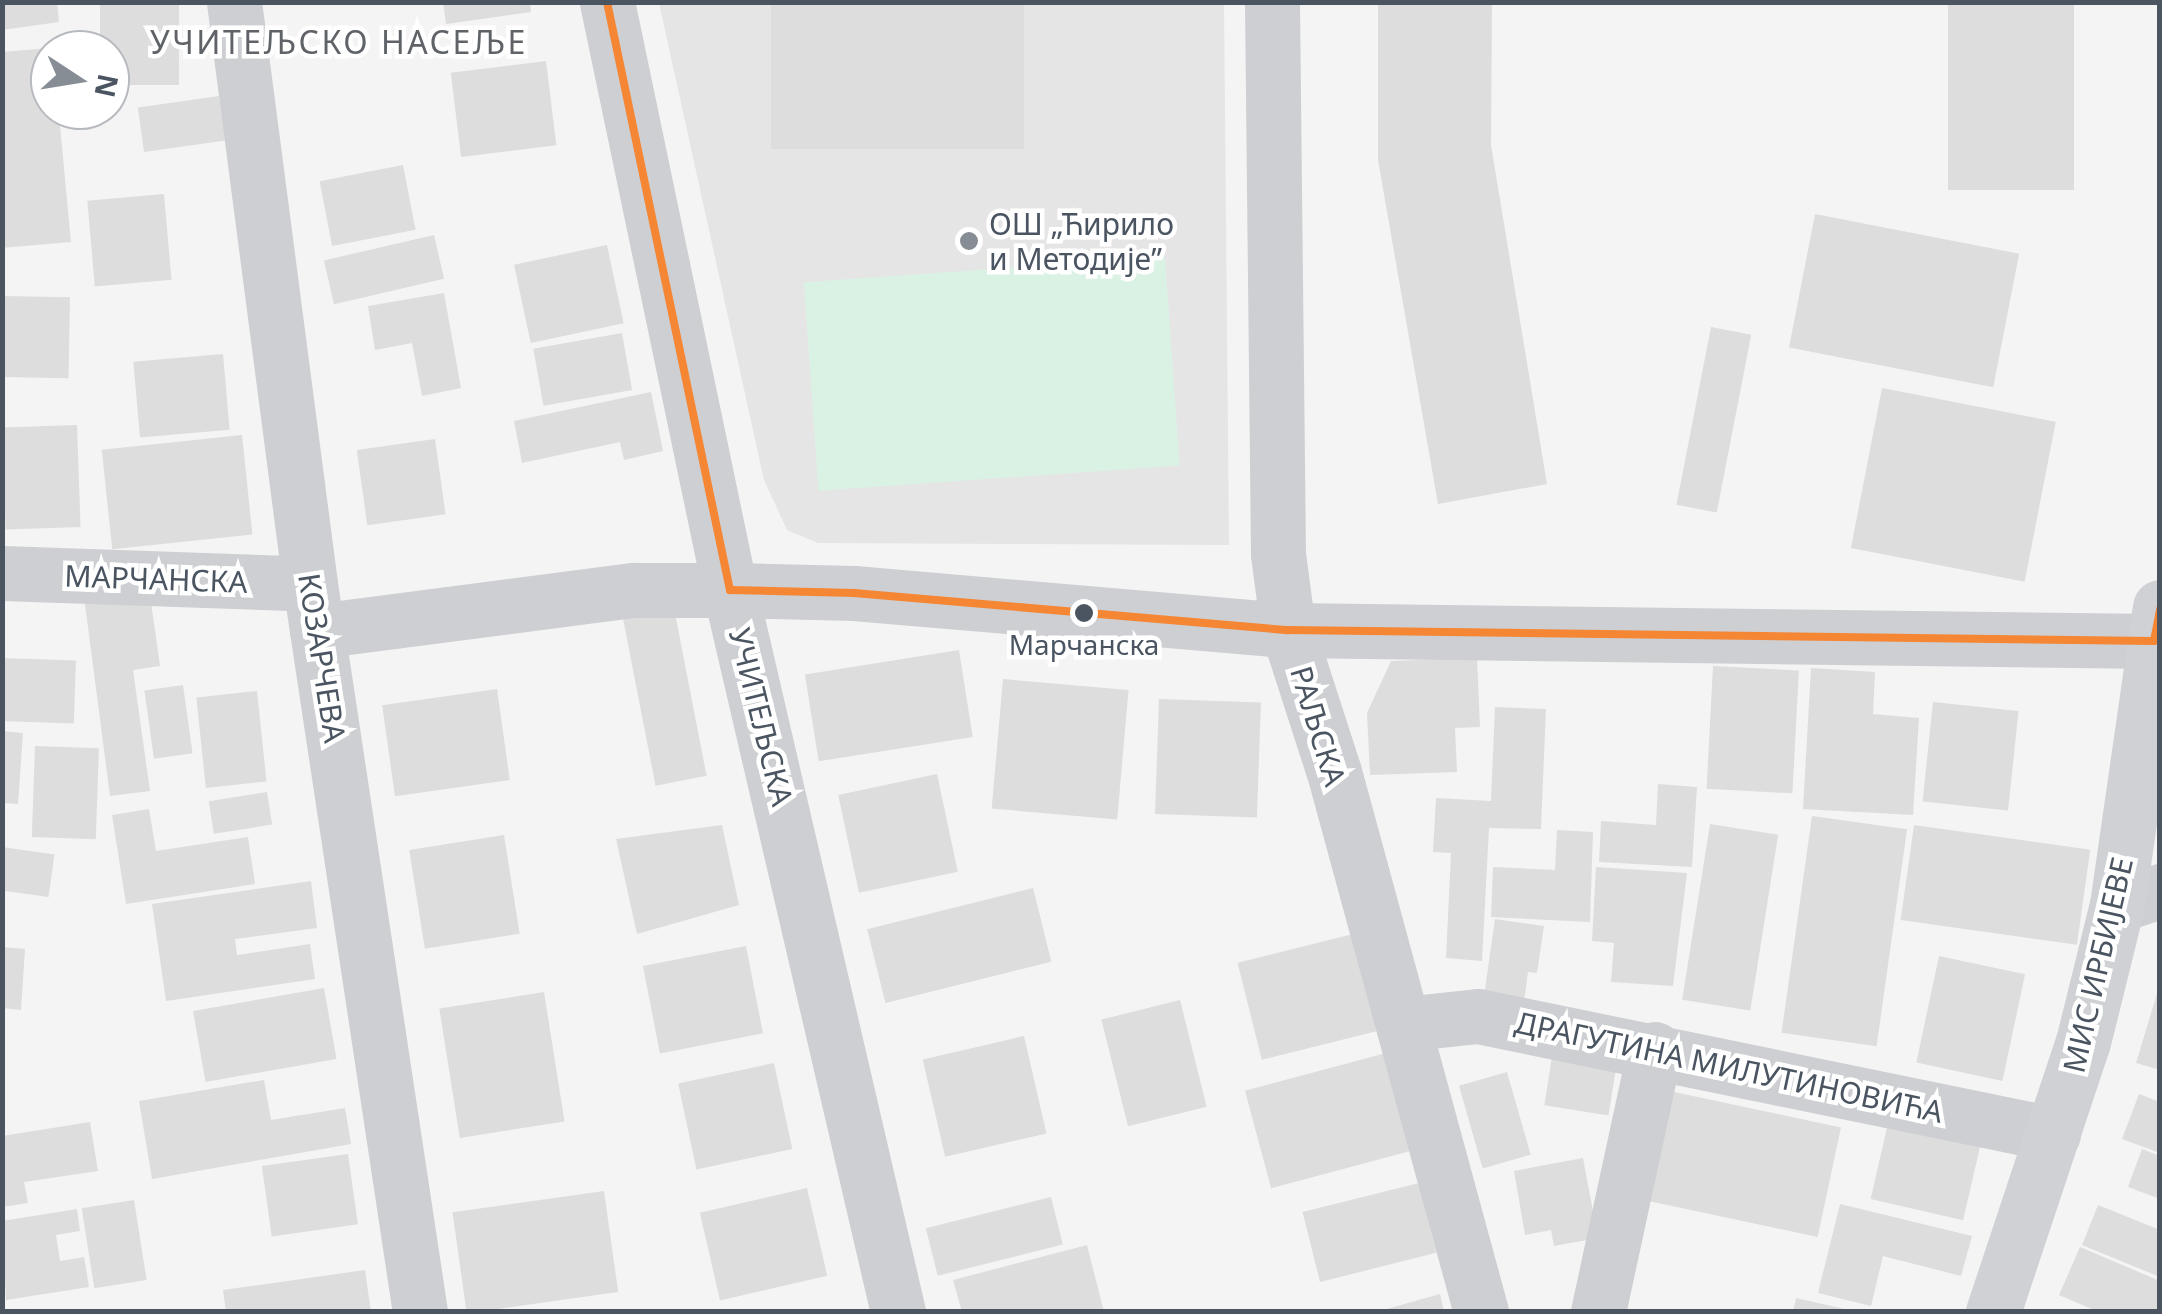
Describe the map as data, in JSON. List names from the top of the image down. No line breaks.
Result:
{"streets":{"street":["МАРЧАНСКА","КОЗАРЧЕВА","УЧИТЕЉСКА","РАЉСКА","МИС ИРБИЈЕВЕ","ДРАГУТИНА МИЛУТИНОВИЋА"]},"crossings":[["МАРЧАНСКА","КОЗАРЧЕВА"],["МАРЧАНСКА","УЧИТЕЉСКА"],["МАРЧАНСКА","РАЉСКА"],["МАРЧАНСКА","МИС ИРБИЈЕВЕ"],["РАЉСКА","ДРАГУТИНА МИЛУТИНОВИЋА"],["МИС ИРБИЈЕВЕ","ДРАГУТИНА МИЛУТИНОВИЋА"]],"districts":["УЧИТЕЉСКО НАСЕЉЕ"],"places":["ОШ „Ћирило и Методије”","Марчанска"],"north":"right"}
